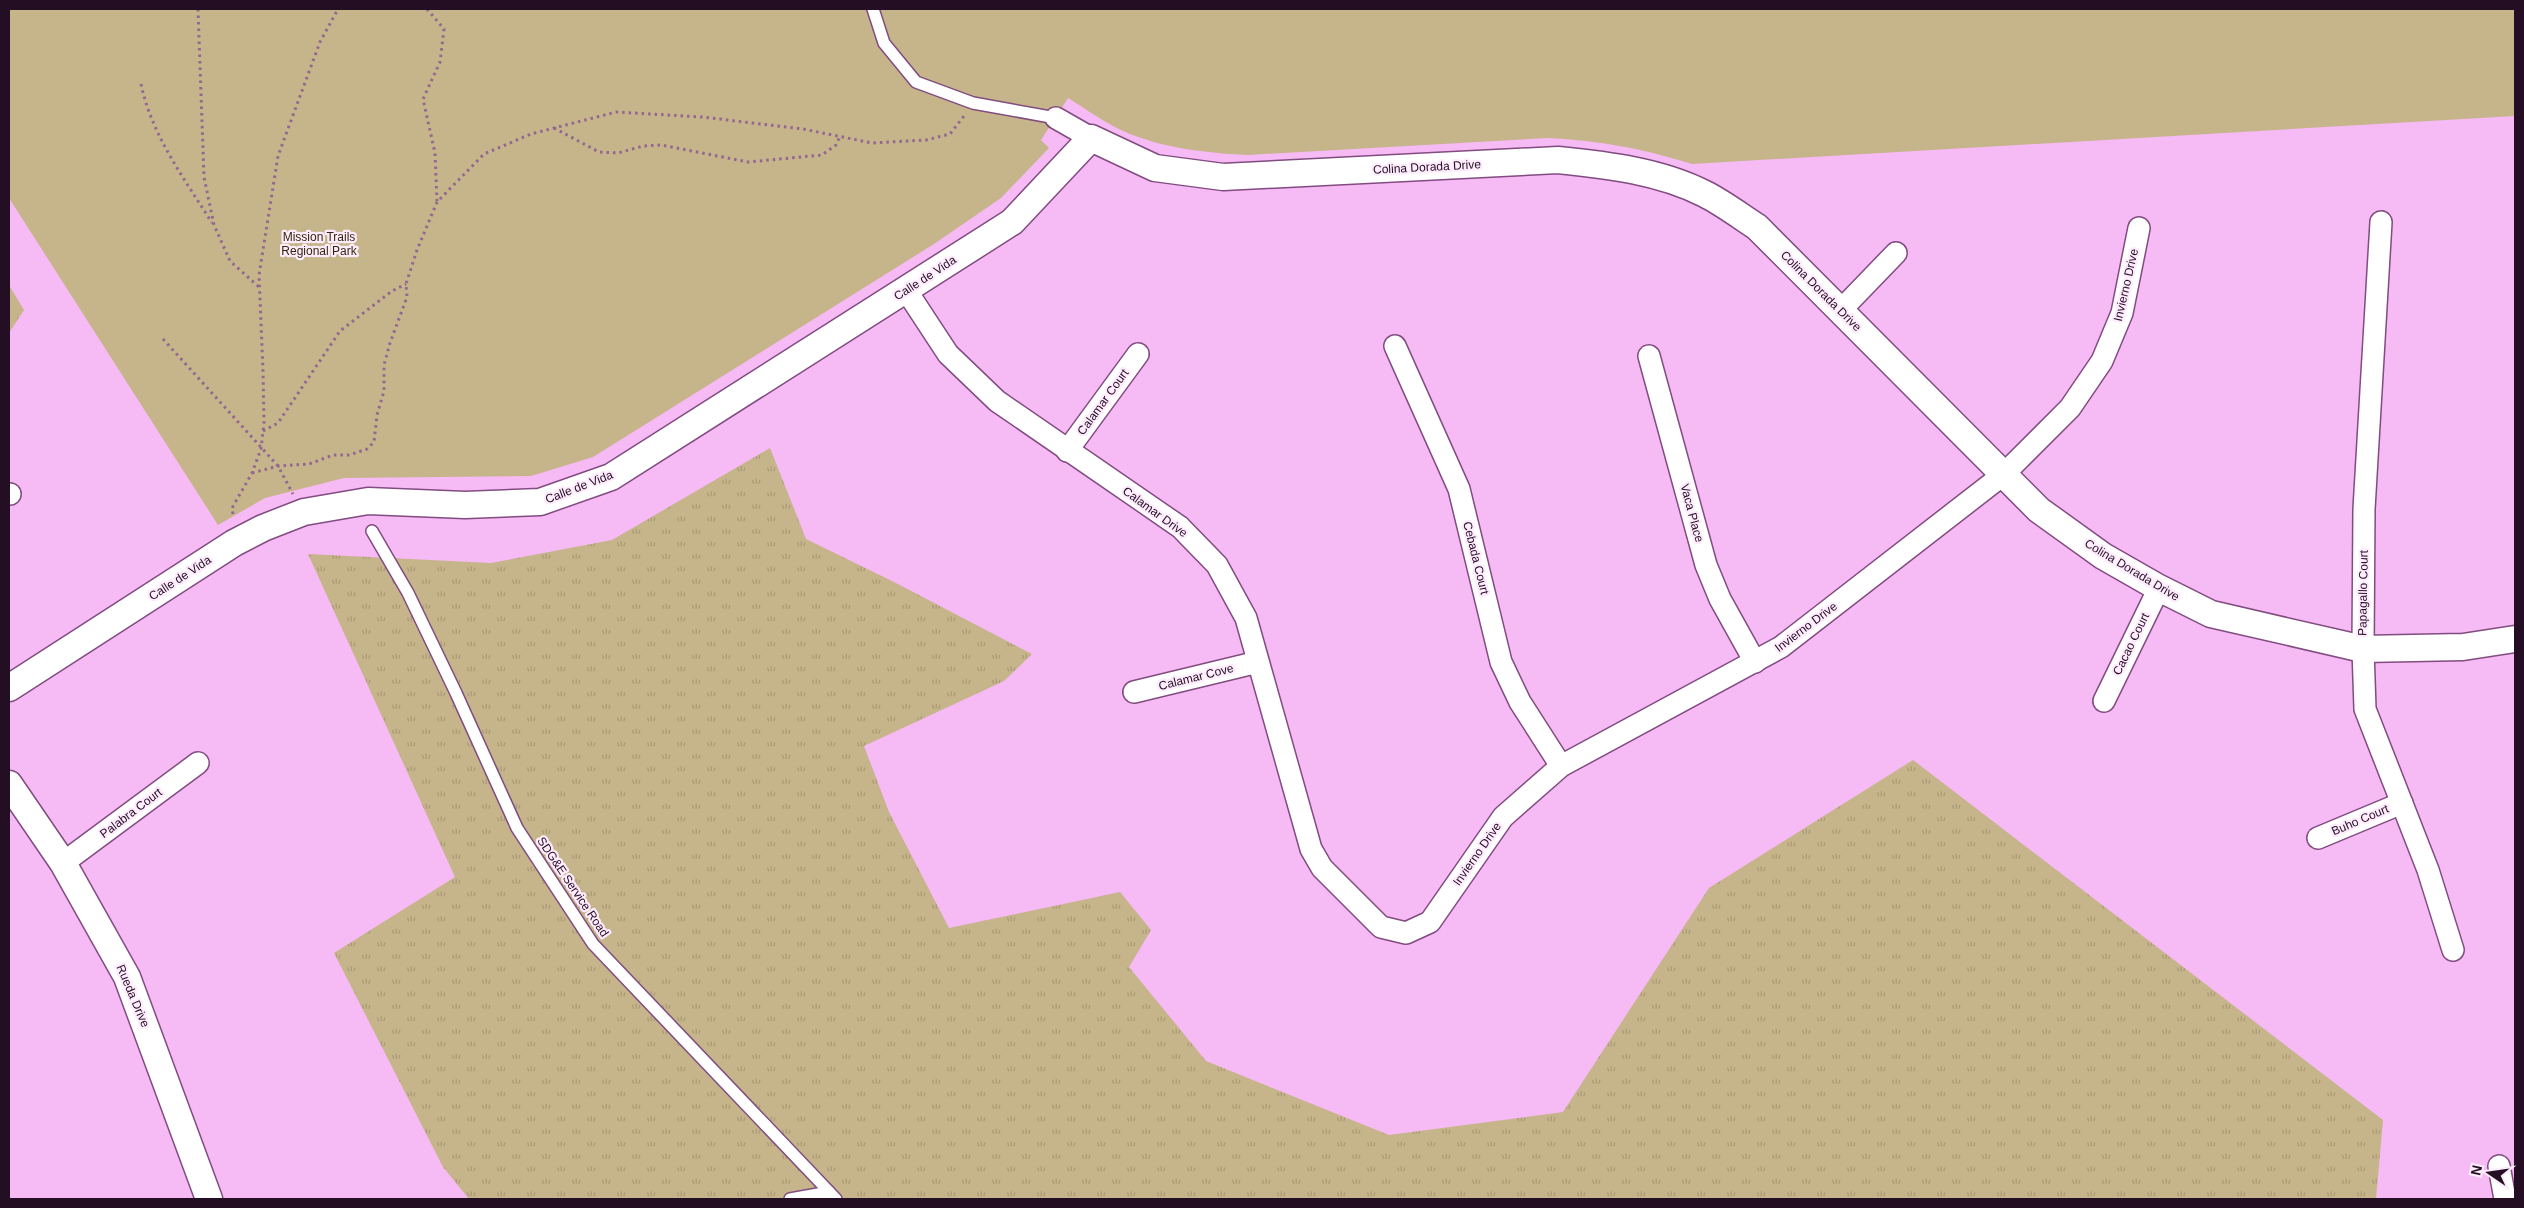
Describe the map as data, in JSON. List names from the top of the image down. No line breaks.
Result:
{"streets":{"street":["Colina Dorada Drive","Calle de Vida","Invierno Drive","Calamar Court","Calamar Drive","Vaca Place","Cebada Court","Papagallo Court","Cacao Court","Calamar Cove","Palabra Court","Buho Court","Rueda Drive"],"lane":["SDG&E Service Road"]},"crossings":[["Colina Dorada Drive","Calle de Vida"],["Colina Dorada Drive","Invierno Drive"],["Colina Dorada Drive","Papagallo Court"],["Colina Dorada Drive","Cacao Court"],["Calle de Vida","Calamar Drive"],["Invierno Drive","Calamar Drive"],["Invierno Drive","Vaca Place"],["Invierno Drive","Cebada Court"],["Calamar Court","Calamar Drive"],["Calamar Drive","Calamar Cove"],["Papagallo Court","Buho Court"],["Palabra Court","Rueda Drive"]],"parks":["Mission Trails Regional Park"],"north":"left"}
